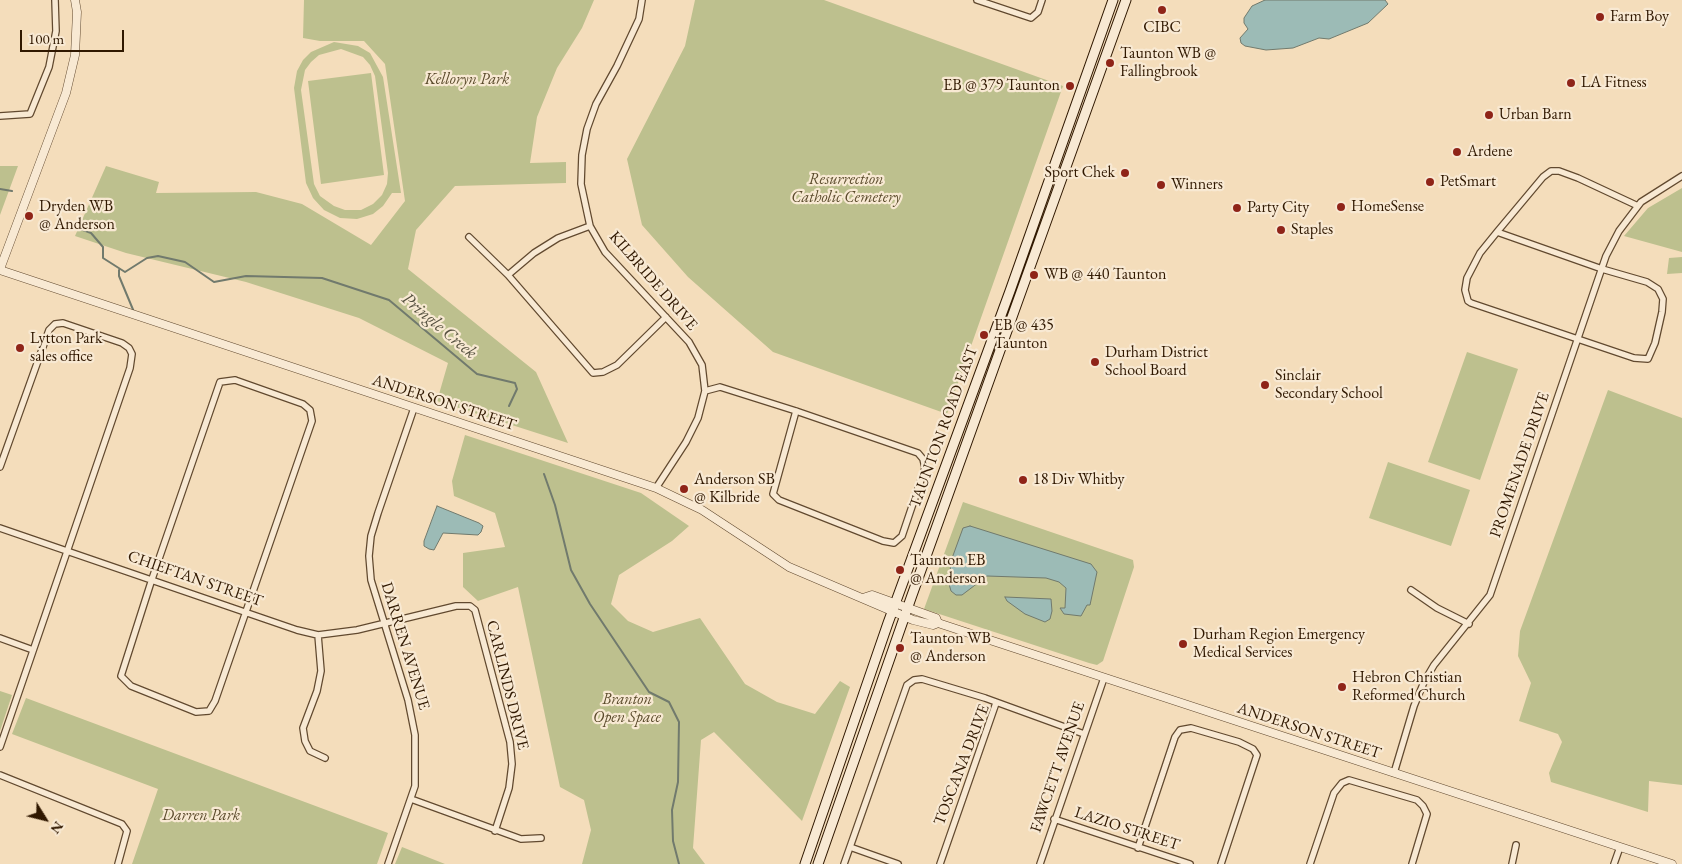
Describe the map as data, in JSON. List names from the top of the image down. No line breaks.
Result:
{"streets":{"main road":["TAUNTON ROAD EAST"],"street":["KILBRIDE DRIVE","ANDERSON STREET","PROMENADE DRIVE","CHIEFTAN STREET","DARREN AVENUE","CARLINDS DRIVE","TOSCANA DRIVE","FAWCETT AVENUE","LAZIO STREET"]},"crossings":[["KILBRIDE DRIVE","ANDERSON STREET"],["ANDERSON STREET","TAUNTON ROAD EAST"],["ANDERSON STREET","PROMENADE DRIVE"],["ANDERSON STREET","DARREN AVENUE"],["ANDERSON STREET","FAWCETT AVENUE"],["CHIEFTAN STREET","DARREN AVENUE"],["CHIEFTAN STREET","CARLINDS DRIVE"],["DARREN AVENUE","CARLINDS DRIVE"],["TOSCANA DRIVE","FAWCETT AVENUE"],["FAWCETT AVENUE","LAZIO STREET"]],"water":["Pringle Creek"],"parks":["Kelloryn Park","Resurrection Catholic Cemetery","Branton Open Space","Darren Park"],"places":["CIBC","Farm Boy","Taunton WB @ Fallingbrook","LA Fitness","EB @ 379 Taunton","Urban Barn","Ardene","Sport Chek","PetSmart","Winners","HomeSense","Party City","Dryden WB @ Anderson","Staples","WB @ 440 Taunton","EB @ 435 Taunton","Lytton Park sales office","Durham District School Board","Sinclair Secondary School","18 Div Whitby","Anderson SB @ Kilbride","Taunton EB @ Anderson","Durham Region Emergency Medical Services","Taunton WB @ Anderson","Hebron Christian Reformed Church"],"scale_bar":"100 m","north":"bottom right"}
